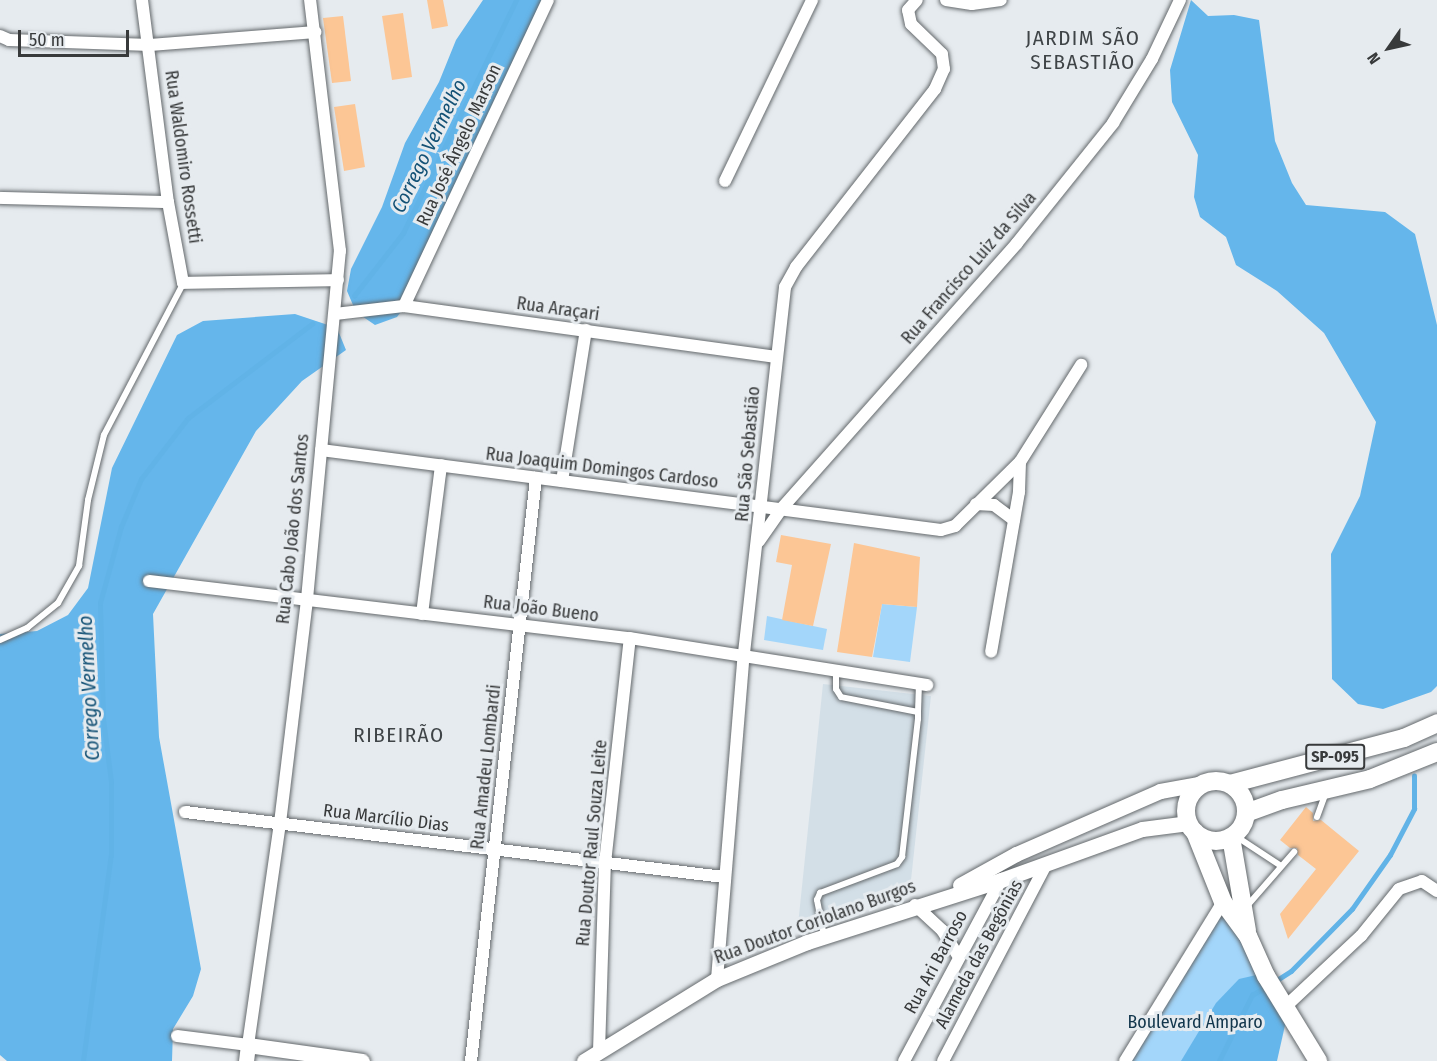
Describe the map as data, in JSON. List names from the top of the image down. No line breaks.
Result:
{"streets":{"main road":["SP-095"],"street":["Rua José Ângelo Marson","Rua Waldomiro Rossetti","Rua Francisco Luiz da Silva","Rua Araçari","Rua São Sebastião","Rua Joaquim Domingos Cardoso","Rua Cabo João dos Santos","Rua João Bueno","Rua Amadeu Lombardi","Rua Marcílio Dias","Rua Doutor Raul Souza Leite","Rua Doutor Coriolano Burgos","Alameda das Begônias","Rua Ari Barroso"]},"crossings":[["Rua José Ângelo Marson","Rua Araçari"],["Rua Francisco Luiz da Silva","Rua São Sebastião"],["Rua Francisco Luiz da Silva","Rua Joaquim Domingos Cardoso"],["Rua Araçari","Rua São Sebastião"],["Rua Araçari","Rua Cabo João dos Santos"],["Rua São Sebastião","Rua Joaquim Domingos Cardoso"],["Rua São Sebastião","Rua João Bueno"],["Rua São Sebastião","Rua Marcílio Dias"],["Rua São Sebastião","Rua Doutor Coriolano Burgos"],["Rua Joaquim Domingos Cardoso","Rua Cabo João dos Santos"],["Rua Joaquim Domingos Cardoso","Rua Amadeu Lombardi"],["Rua Cabo João dos Santos","Rua João Bueno"],["Rua Cabo João dos Santos","Rua Marcílio Dias"],["Rua João Bueno","Rua Amadeu Lombardi"],["Rua João Bueno","Rua Doutor Raul Souza Leite"],["Rua Amadeu Lombardi","Rua Marcílio Dias"],["Rua Marcílio Dias","Rua Doutor Raul Souza Leite"],["Rua Doutor Raul Souza Leite","Rua Doutor Coriolano Burgos"]],"districts":["JARDIM SÃO SEBASTIÃO","RIBEIRÃO"],"water":["Corrego Vermelho"],"parks":["Boulevard Amparo"],"scale_bar":"50 m","north":"bottom left"}
